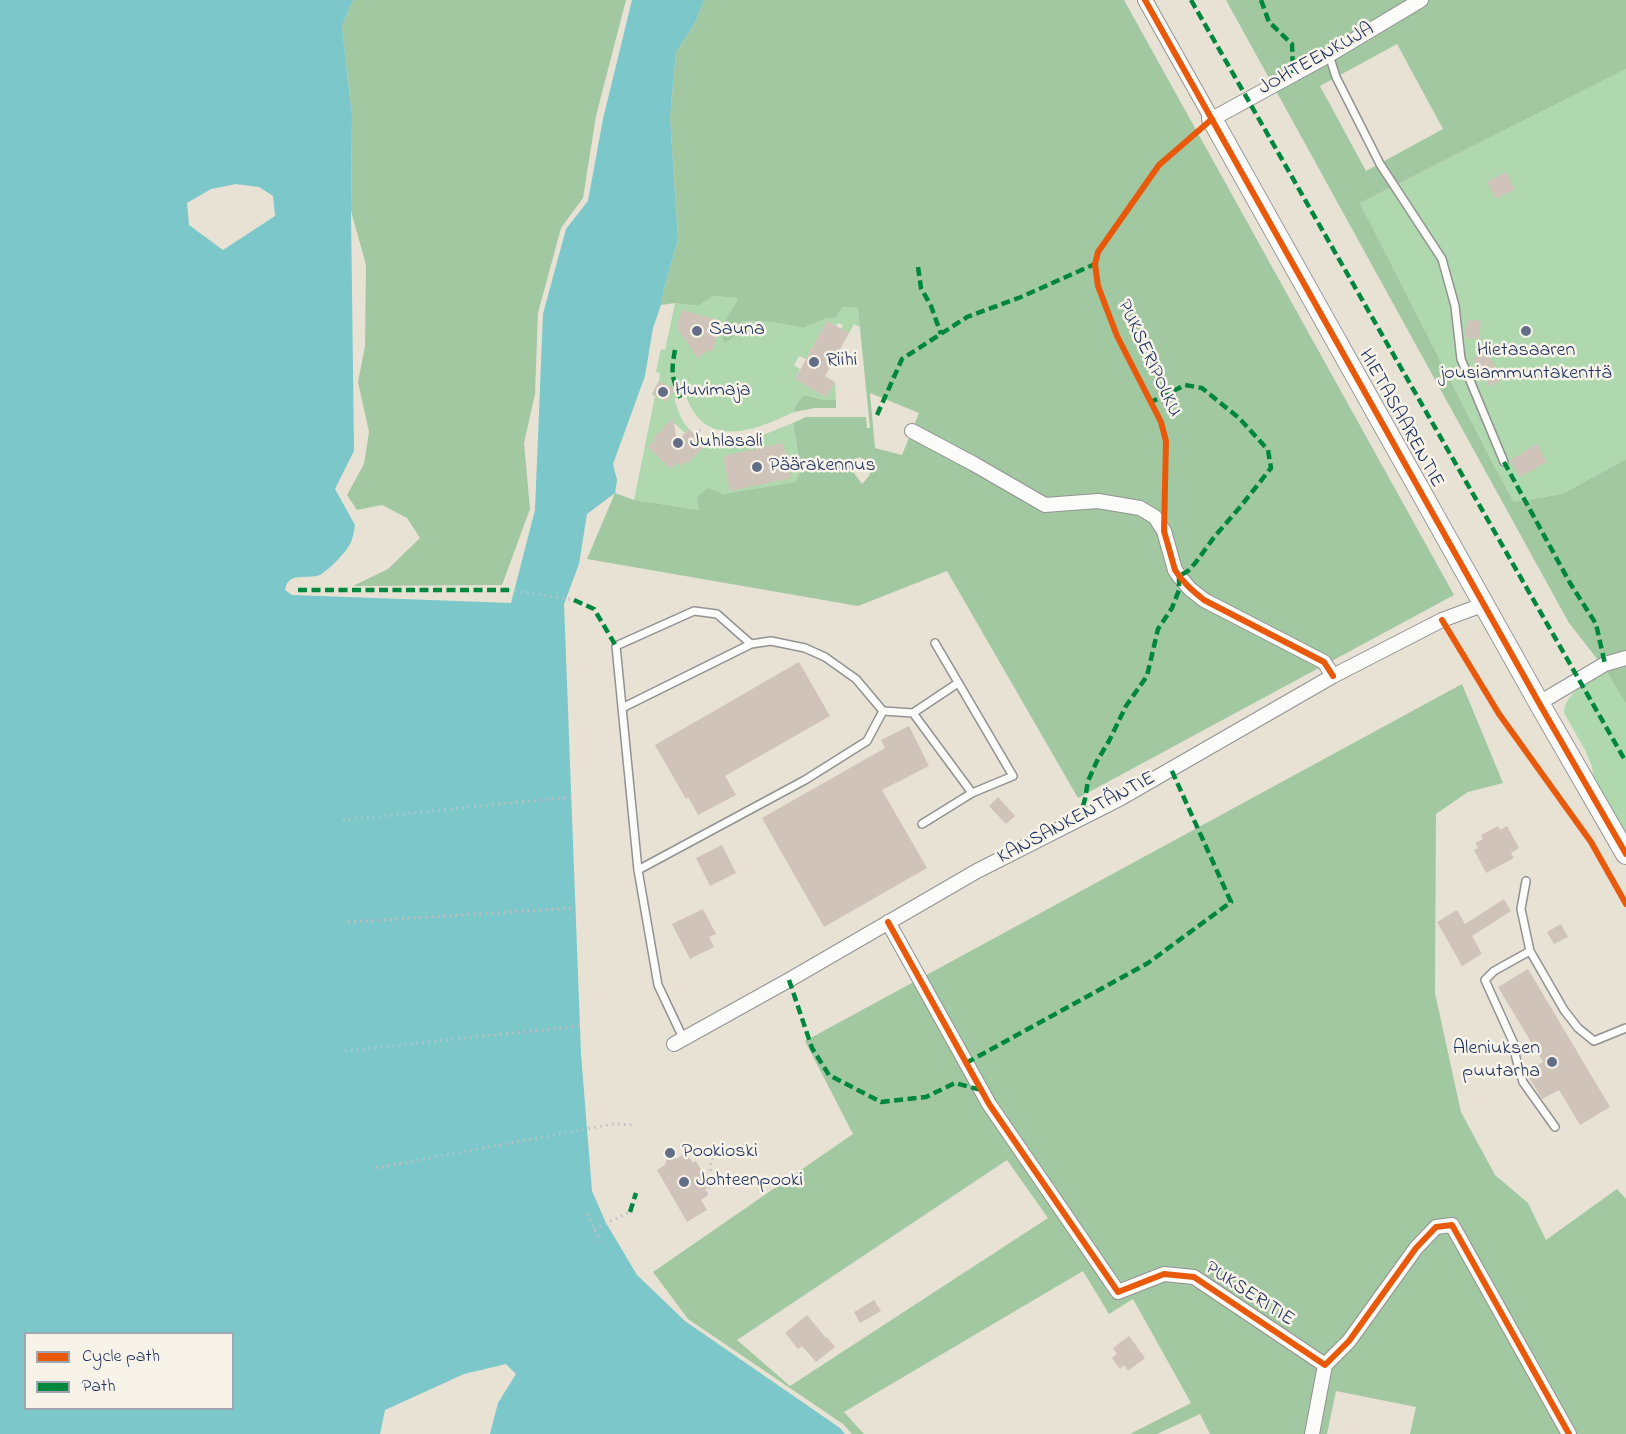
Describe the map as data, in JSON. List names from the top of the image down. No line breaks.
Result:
{"streets":{"street":["JOHTEENKUJA","HIETASAARENTIE","KANSANKENTÄNTIE","PUKSERITIE"],"cycle path":["PUKSERIPOLKU"]},"crossings":[["JOHTEENKUJA","HIETASAARENTIE"],["HIETASAARENTIE","KANSANKENTÄNTIE"],["KANSANKENTÄNTIE","PUKSERITIE"]],"places":["Sauna","Hietasaaren jousiammuntakenttä","Riihi","Huvimaja","Juhlasali","Päärakennus","Aleniuksen puutarha","Pookioski","Johteenpooki"],"legend":["Cycle path","Path"]}
